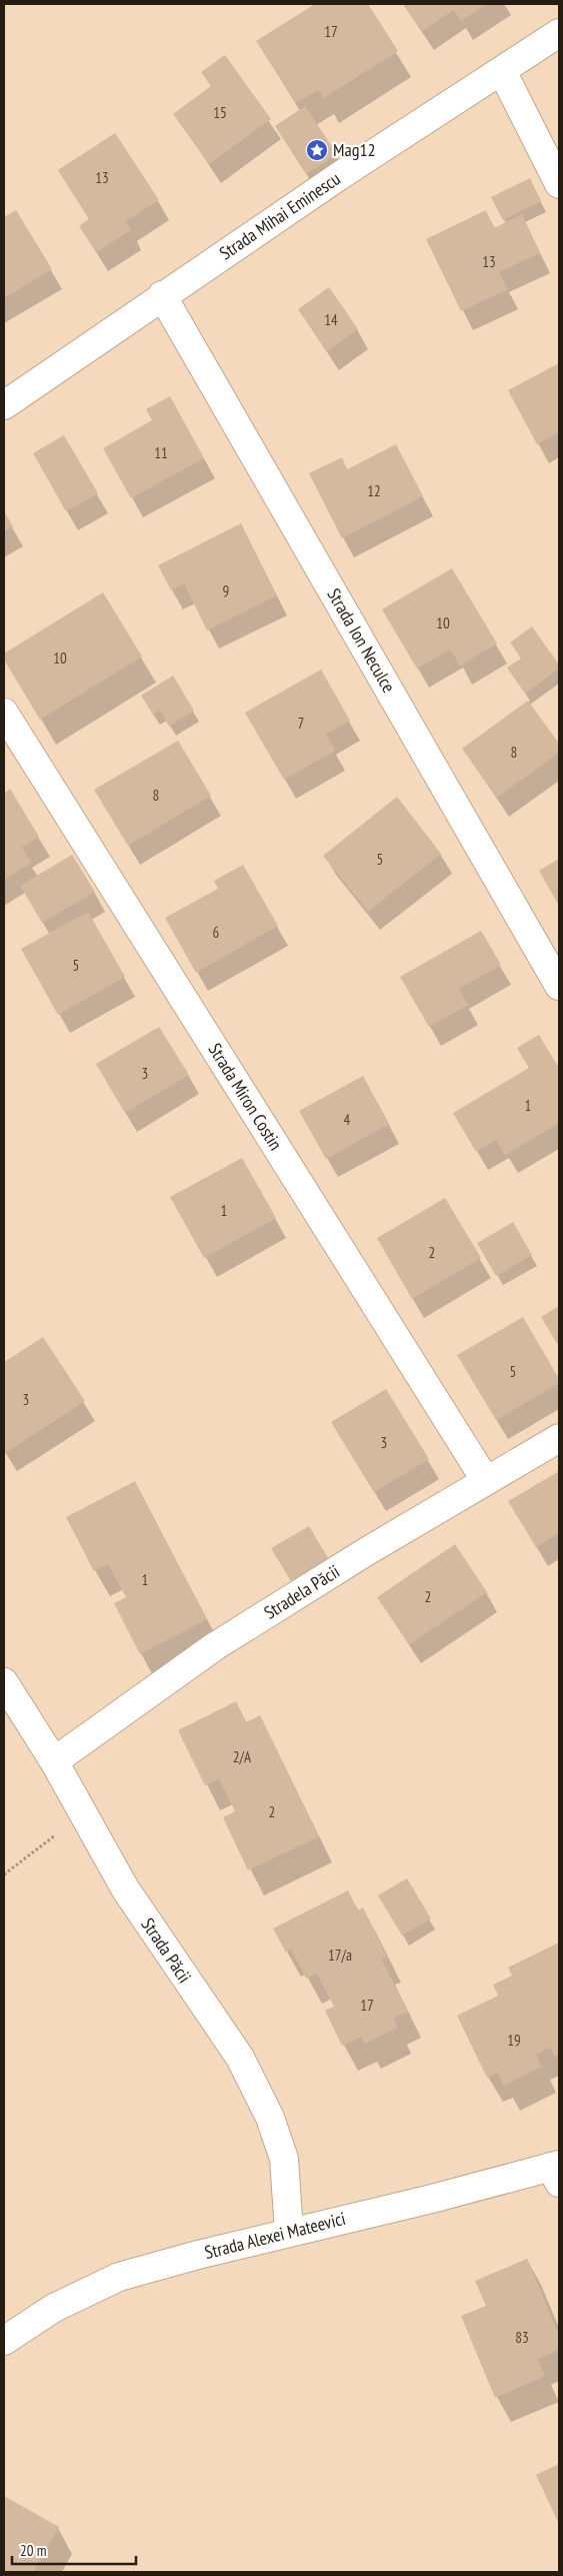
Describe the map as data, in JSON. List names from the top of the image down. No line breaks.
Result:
{"streets":{"street":["Strada Mihai Eminescu","Strada Ion Neculce","Strada Miron Costin","Stradela Păcii","Strada Păcii","Strada Alexei Mateevici"]},"crossings":[["Strada Mihai Eminescu","Strada Ion Neculce"],["Strada Miron Costin","Stradela Păcii"],["Stradela Păcii","Strada Păcii"],["Strada Păcii","Strada Alexei Mateevici"]],"places":{"place":["Mag12"]},"house_numbers":["17","15","13","13","14","11","12","9","10","10","7","8","8","5","6","5","3","1","4","1","2","5","3","3","1","2","2/A","2","17/a","17","19","83"],"scale_bar":"20 m"}
